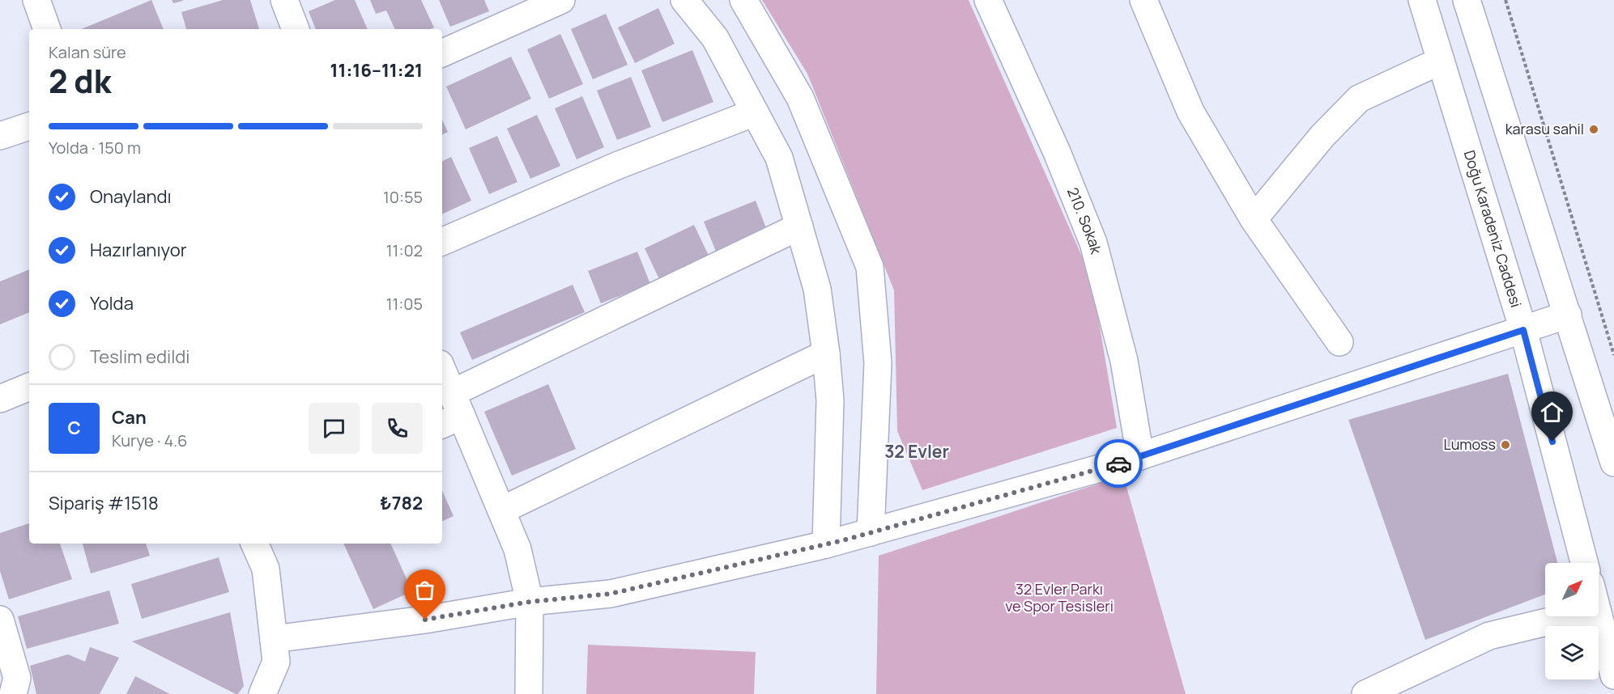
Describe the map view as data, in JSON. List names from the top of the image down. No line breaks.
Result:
{"streets":{"street":["210. Sokak","Doğu Karadeniz Caddesi"]},"districts":["32 Evler"],"parks":["32 Evler Parkı ve Spor Tesisleri"],"places":["karasu sahil","Lumoss"],"north":"top right","page":{"heading":["2 dk","Kalan süre","11:16–11:21"],"panel":["Can","Kurye · 4.6","Sipariş #1518","₺782"],"bar":"Yolda · 150 m","list":[["Onaylandı","10:55"],["Hazırlanıyor","11:02"],["Yolda","11:05"],"Teslim edildi"],"round":"C"}}
